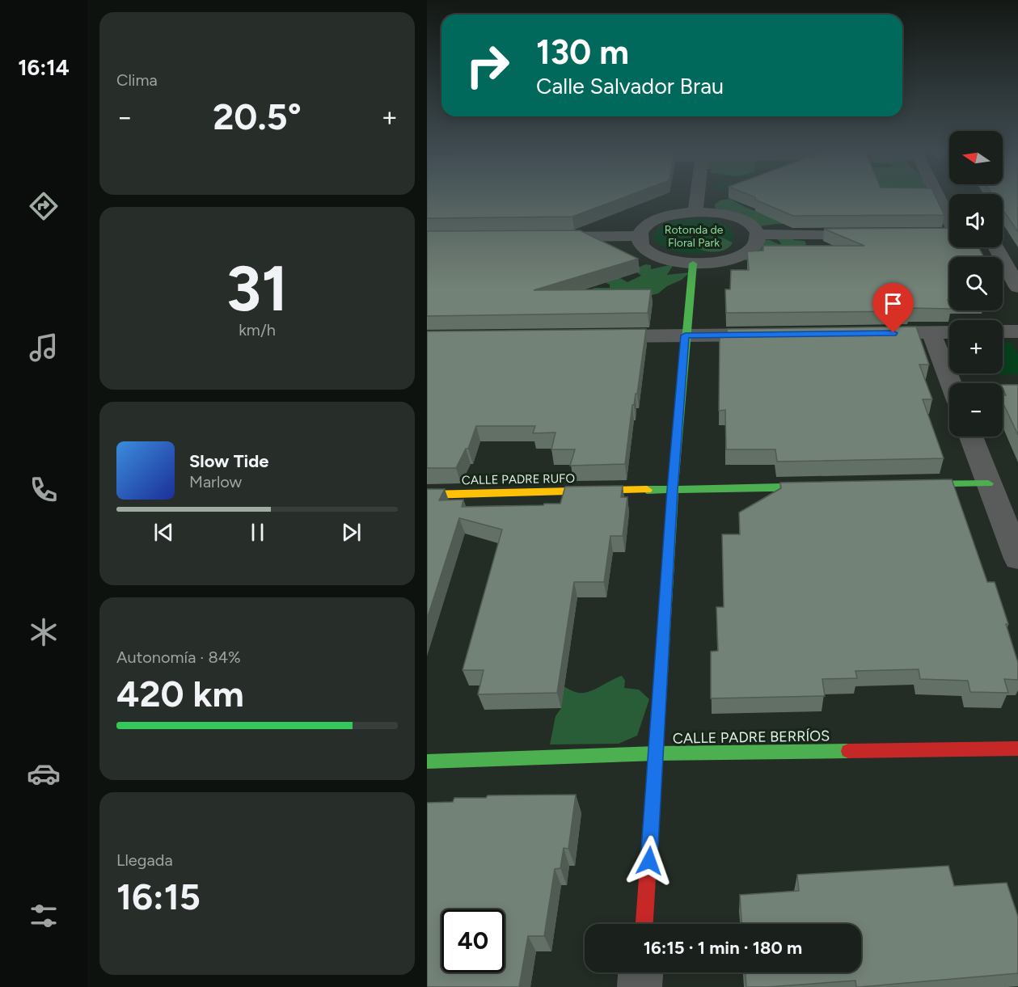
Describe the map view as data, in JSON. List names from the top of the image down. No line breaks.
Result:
{"streets":{"street":["CALLE PADRE RUFO","CALLE PADRE BERRÍOS"]},"parks":["Rotonda de Floral Park"],"north":"left","page":{"tabs":"16:14","tile":["Clima",["31","km/h"],["Autonomía · 84%","420 km"],["Llegada","16:15"]],"turn":["130 m","Calle Salvador Brau"],"heat":["−","20.5°","+"],"map_buttons":["+","−"],"song":["Slow Tide","Marlow"],"limit":"40","trip":"16:15 · 1 min · 180 m"}}
